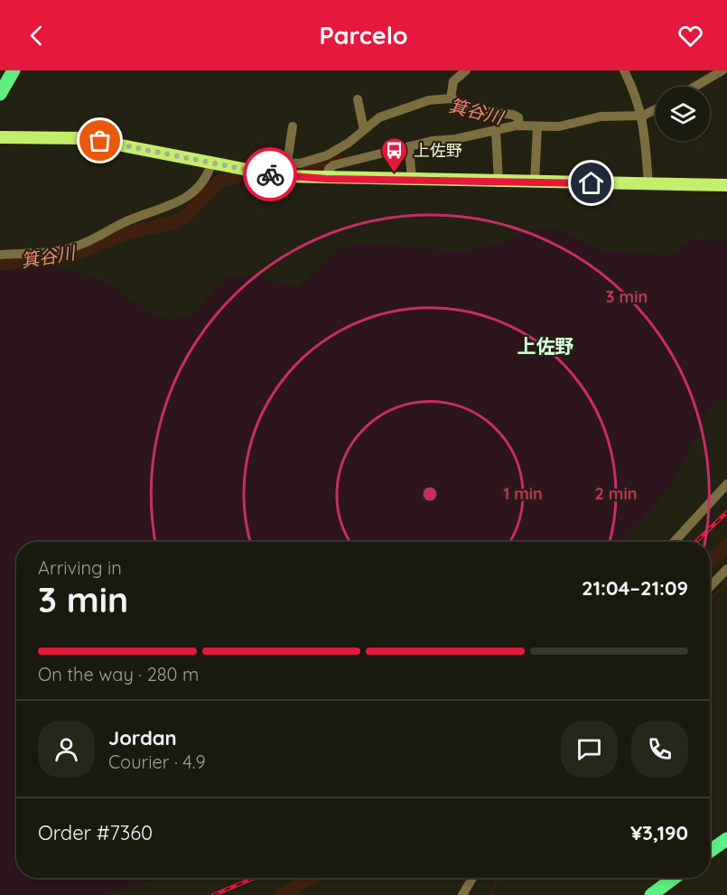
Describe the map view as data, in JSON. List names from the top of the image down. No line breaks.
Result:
{"districts":["上佐野"],"water":["箕谷川"],"places":{"bus stop":["上佐野"]},"page":{"header":"Parcelo","heading":["3 min","Arriving in","21:04–21:09"],"panel":["Jordan","Courier · 4.9","Order #7360","¥3,190"],"bar":"On the way · 280 m"},"rings":["3 min","1 min","2 min"]}
